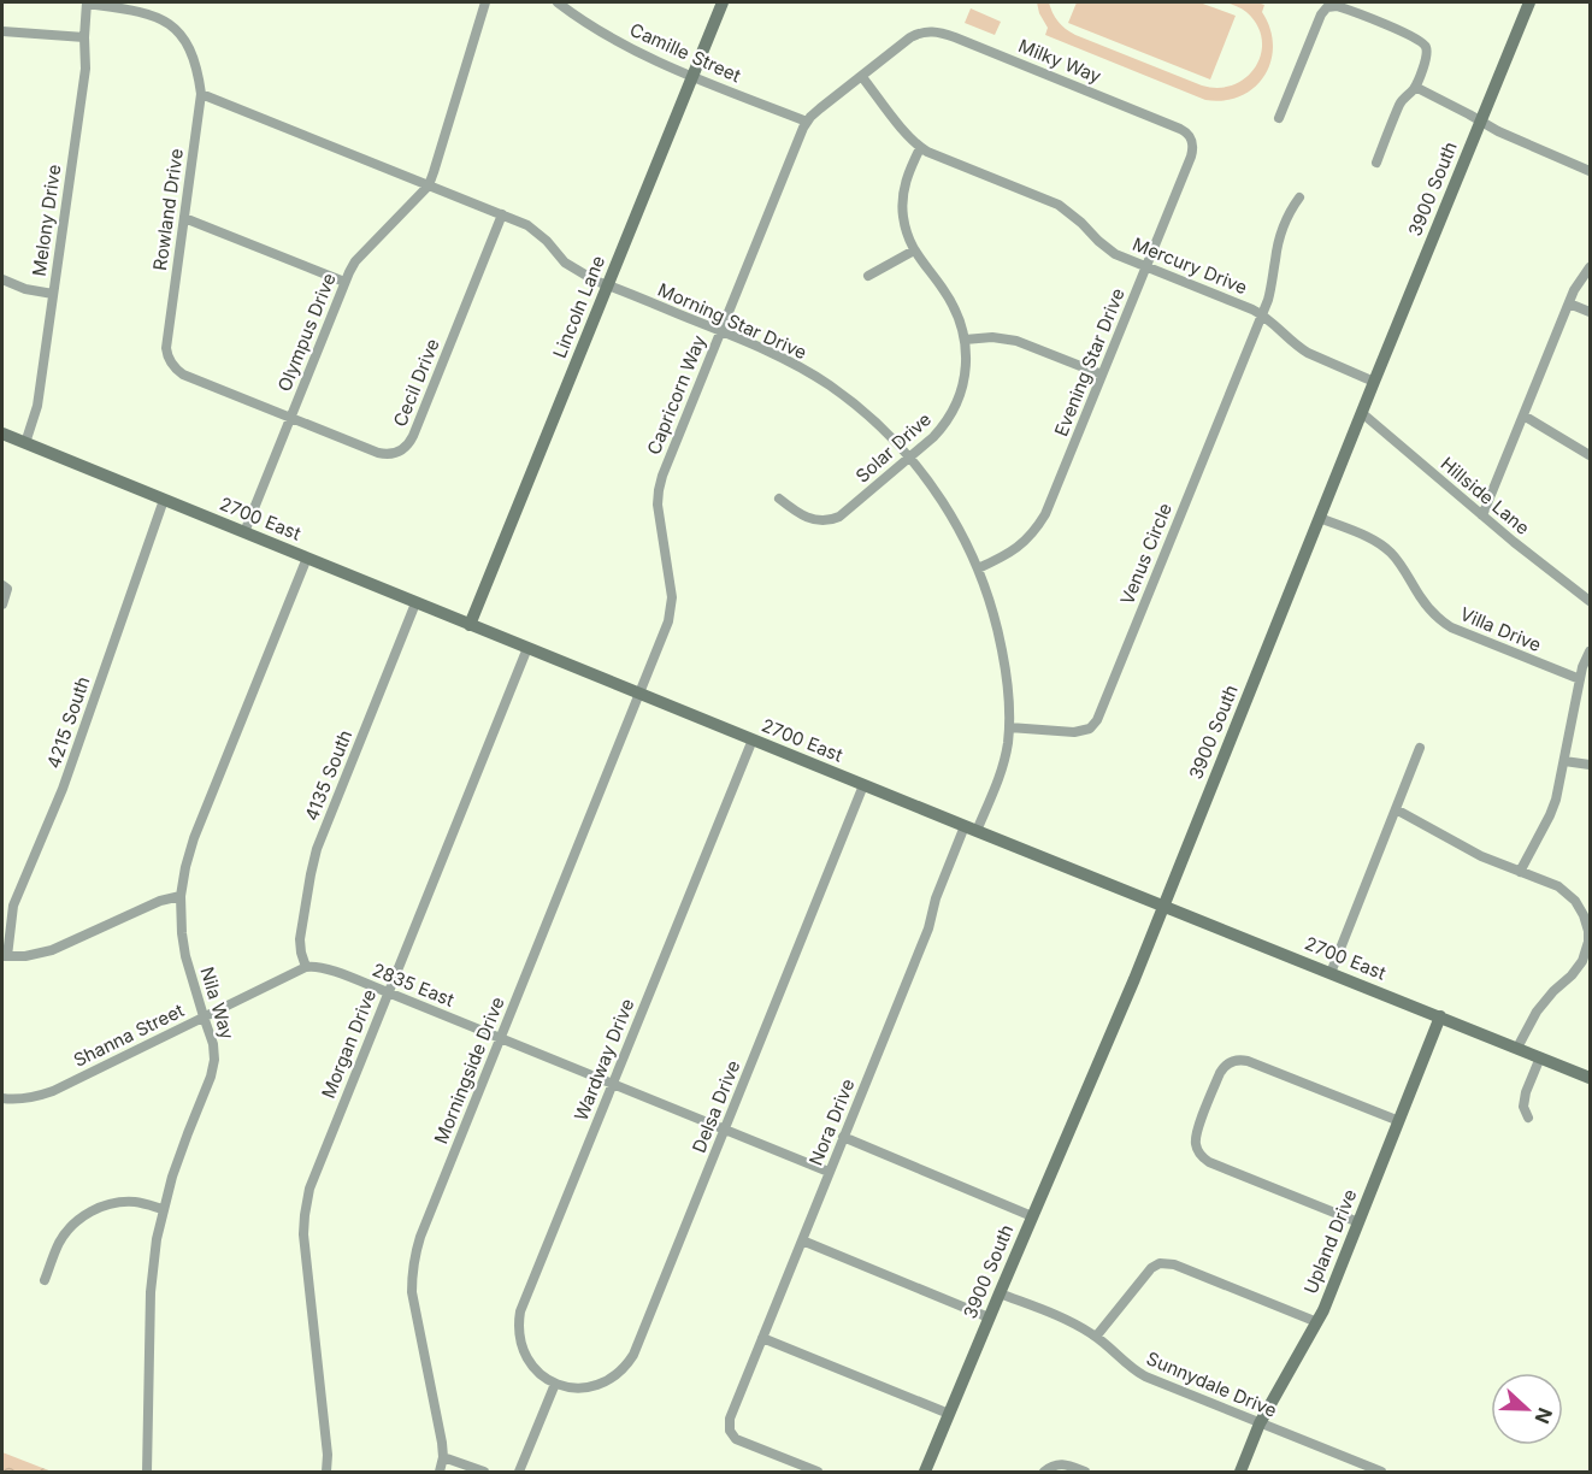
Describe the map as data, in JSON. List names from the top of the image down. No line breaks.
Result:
{"streets":{"street":["Camille Street","Milky Way","3900 South","Rowland Drive","Melony Drive","Mercury Drive","Lincoln Lane","Morning Star Drive","Olympus Drive","Evening Star Drive","Cecil Drive","Capricorn Way","Solar Drive","Hillside Lane","2700 East","Venus Circle","Villa Drive","4215 South","4135 South","2835 East","Nila Way","Shanna Street","Morgan Drive","Wardway Drive","Morningside Drive","Delsa Drive","Nora Drive","Upland Drive","Sunnydale Drive"]},"crossings":[["Camille Street","Lincoln Lane"],["Camille Street","Capricorn Way"],["Milky Way","Evening Star Drive"],["Milky Way","Capricorn Way"],["3900 South","Mercury Drive"],["3900 South","Hillside Lane"],["3900 South","2700 East"],["3900 South","Villa Drive"],["3900 South","Sunnydale Drive"],["Rowland Drive","Melony Drive"],["Rowland Drive","Morning Star Drive"],["Rowland Drive","Olympus Drive"],["Rowland Drive","Cecil Drive"],["Melony Drive","2700 East"],["Mercury Drive","Evening Star Drive"],["Mercury Drive","Capricorn Way"],["Mercury Drive","Solar Drive"],["Mercury Drive","Venus Circle"],["Lincoln Lane","Morning Star Drive"],["Lincoln Lane","2700 East"],["Morning Star Drive","Olympus Drive"],["Morning Star Drive","Evening Star Drive"],["Morning Star Drive","Cecil Drive"],["Morning Star Drive","Capricorn Way"],["Morning Star Drive","Solar Drive"],["Morning Star Drive","2700 East"],["Morning Star Drive","Venus Circle"],["Morning Star Drive","Nora Drive"],["Olympus Drive","Cecil Drive"],["Olympus Drive","2700 East"],["Capricorn Way","2700 East"],["Capricorn Way","Morningside Drive"],["2700 East","4215 South"],["2700 East","4135 South"],["2700 East","Nila Way"],["2700 East","Morgan Drive"],["2700 East","Wardway Drive"],["2700 East","Morningside Drive"],["2700 East","Delsa Drive"],["2700 East","Nora Drive"],["2700 East","Upland Drive"],["4135 South","2835 East"],["4135 South","Shanna Street"],["2835 East","Shanna Street"],["2835 East","Morgan Drive"],["2835 East","Wardway Drive"],["2835 East","Morningside Drive"],["2835 East","Delsa Drive"],["2835 East","Nora Drive"],["Nila Way","Shanna Street"],["Wardway Drive","Delsa Drive"],["Upland Drive","Sunnydale Drive"]],"north":"right"}
